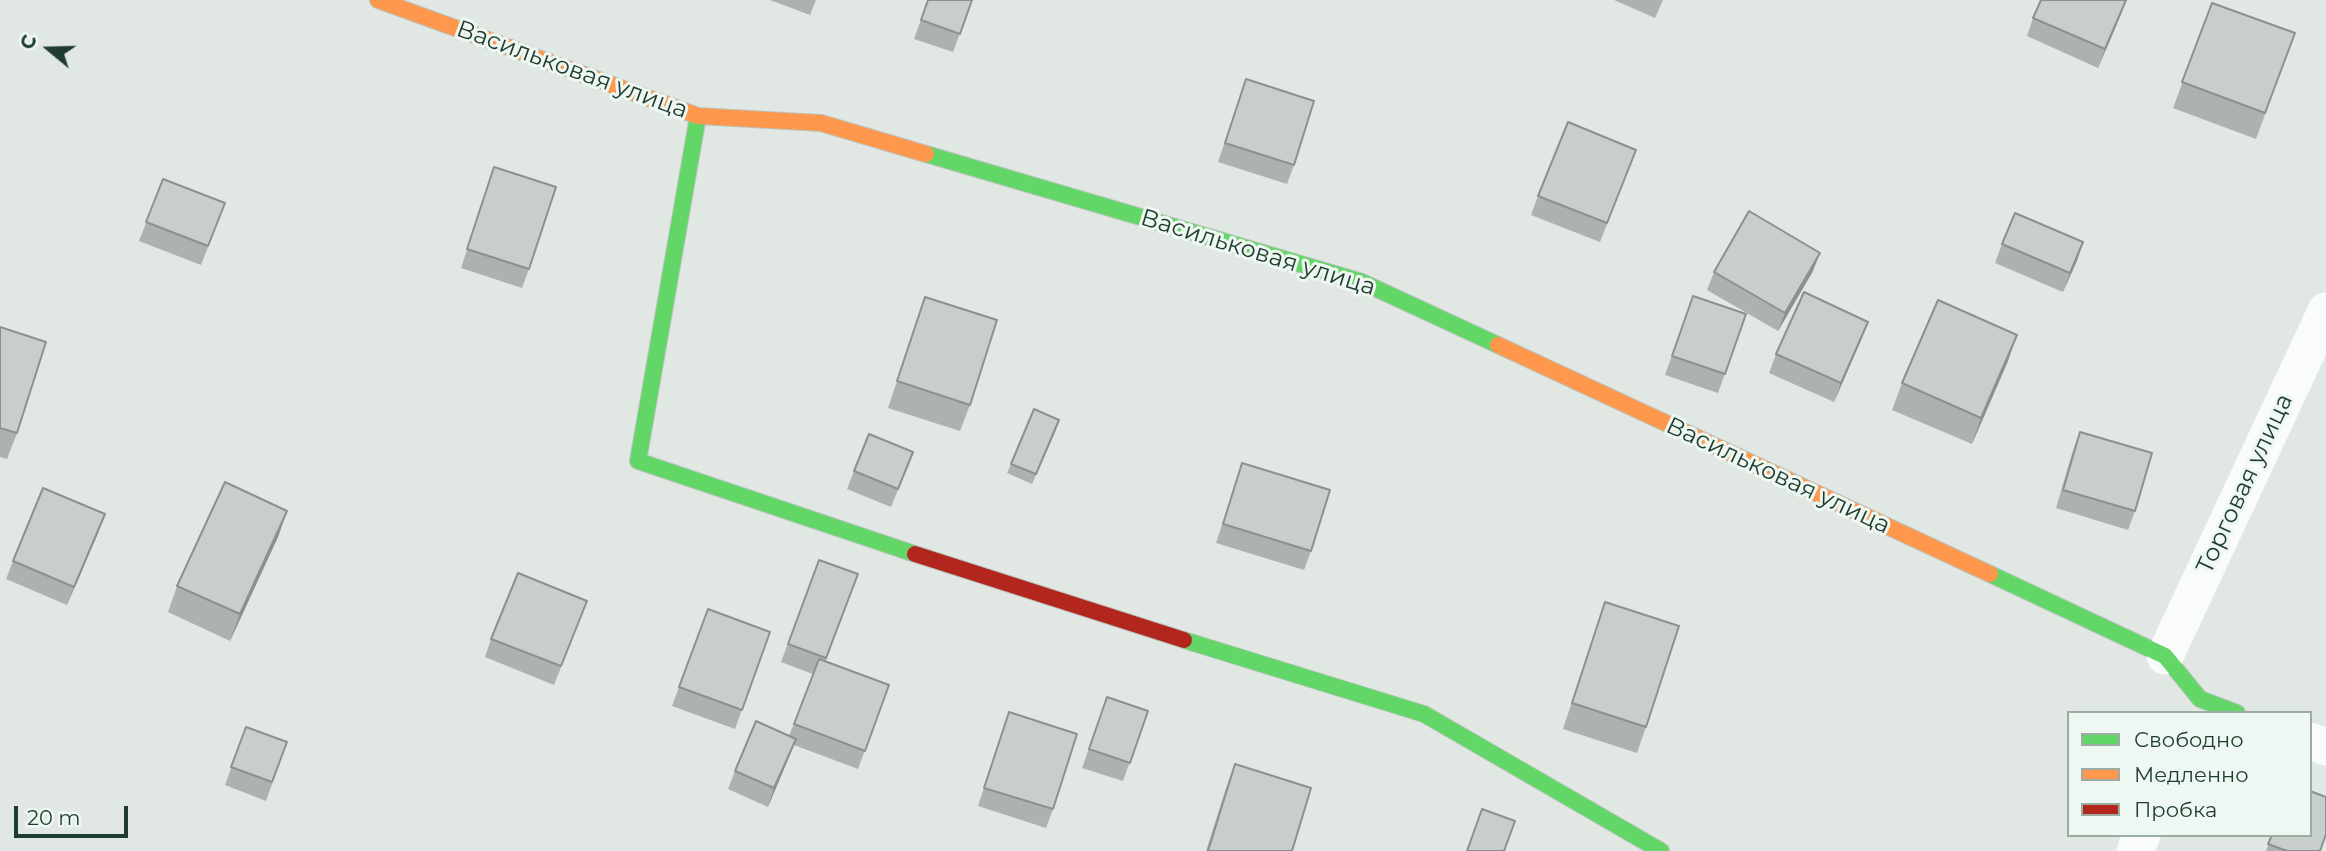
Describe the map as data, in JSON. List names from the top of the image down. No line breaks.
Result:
{"streets":{"street":["Васильковая улица","Торговая улица"]},"crossings":[["Васильковая улица","Торговая улица"]],"legend":["Свободно","Медленно","Пробка"],"scale_bar":"20 m","north":"left"}
